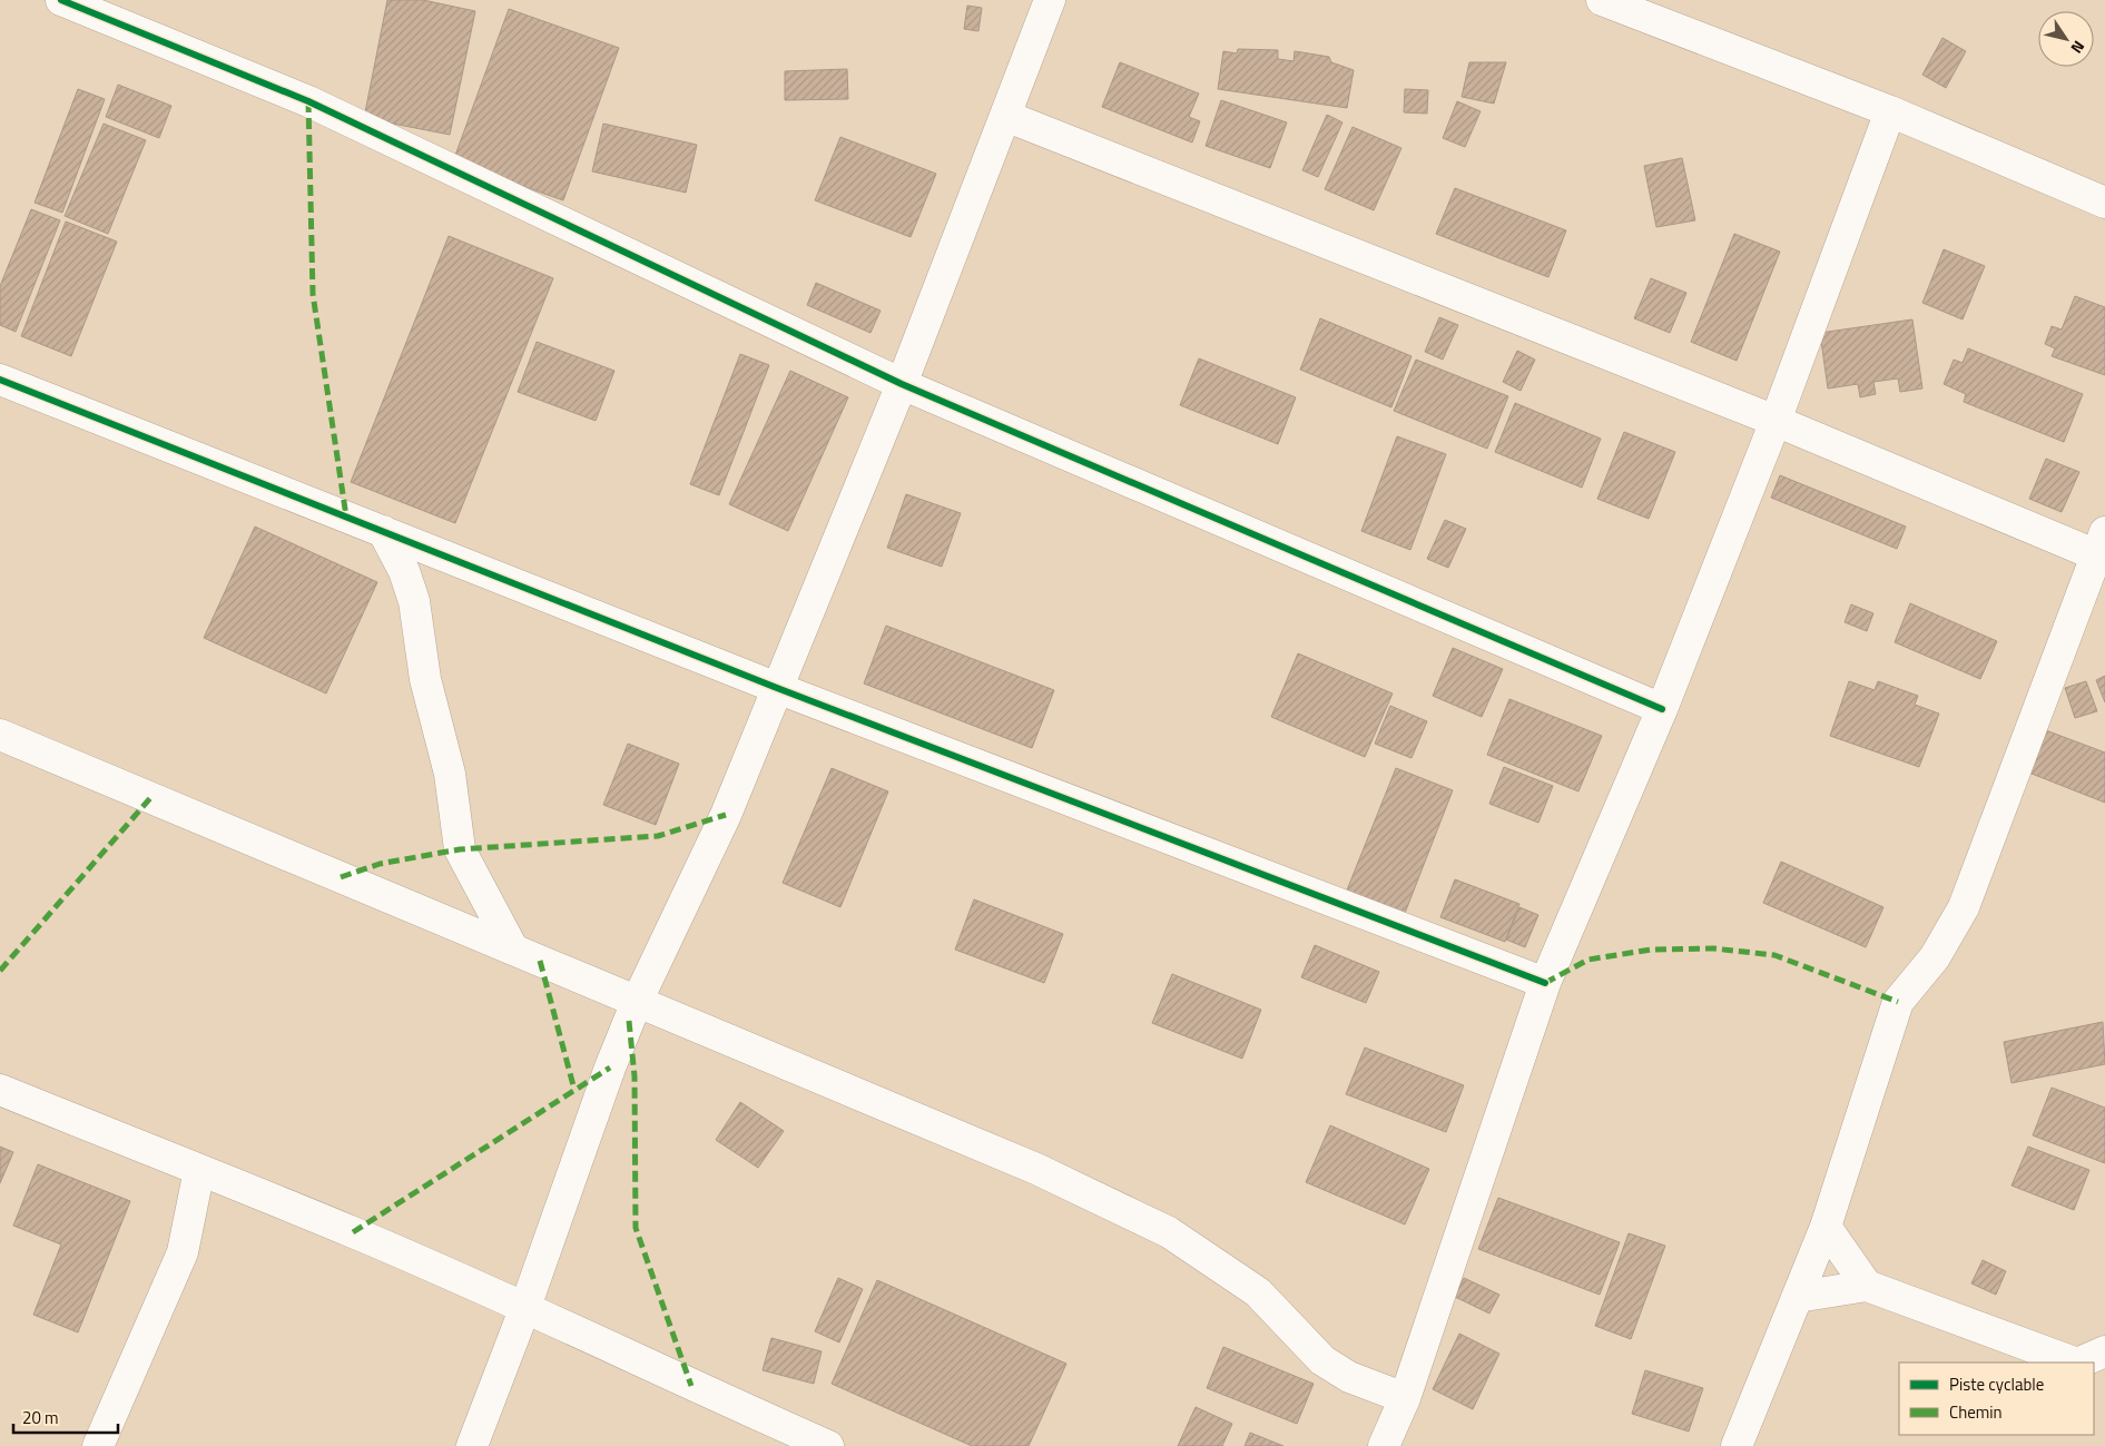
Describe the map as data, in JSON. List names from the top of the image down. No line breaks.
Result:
{"legend":["Piste cyclable","Chemin"],"scale_bar":"20 m","north":"bottom right"}
